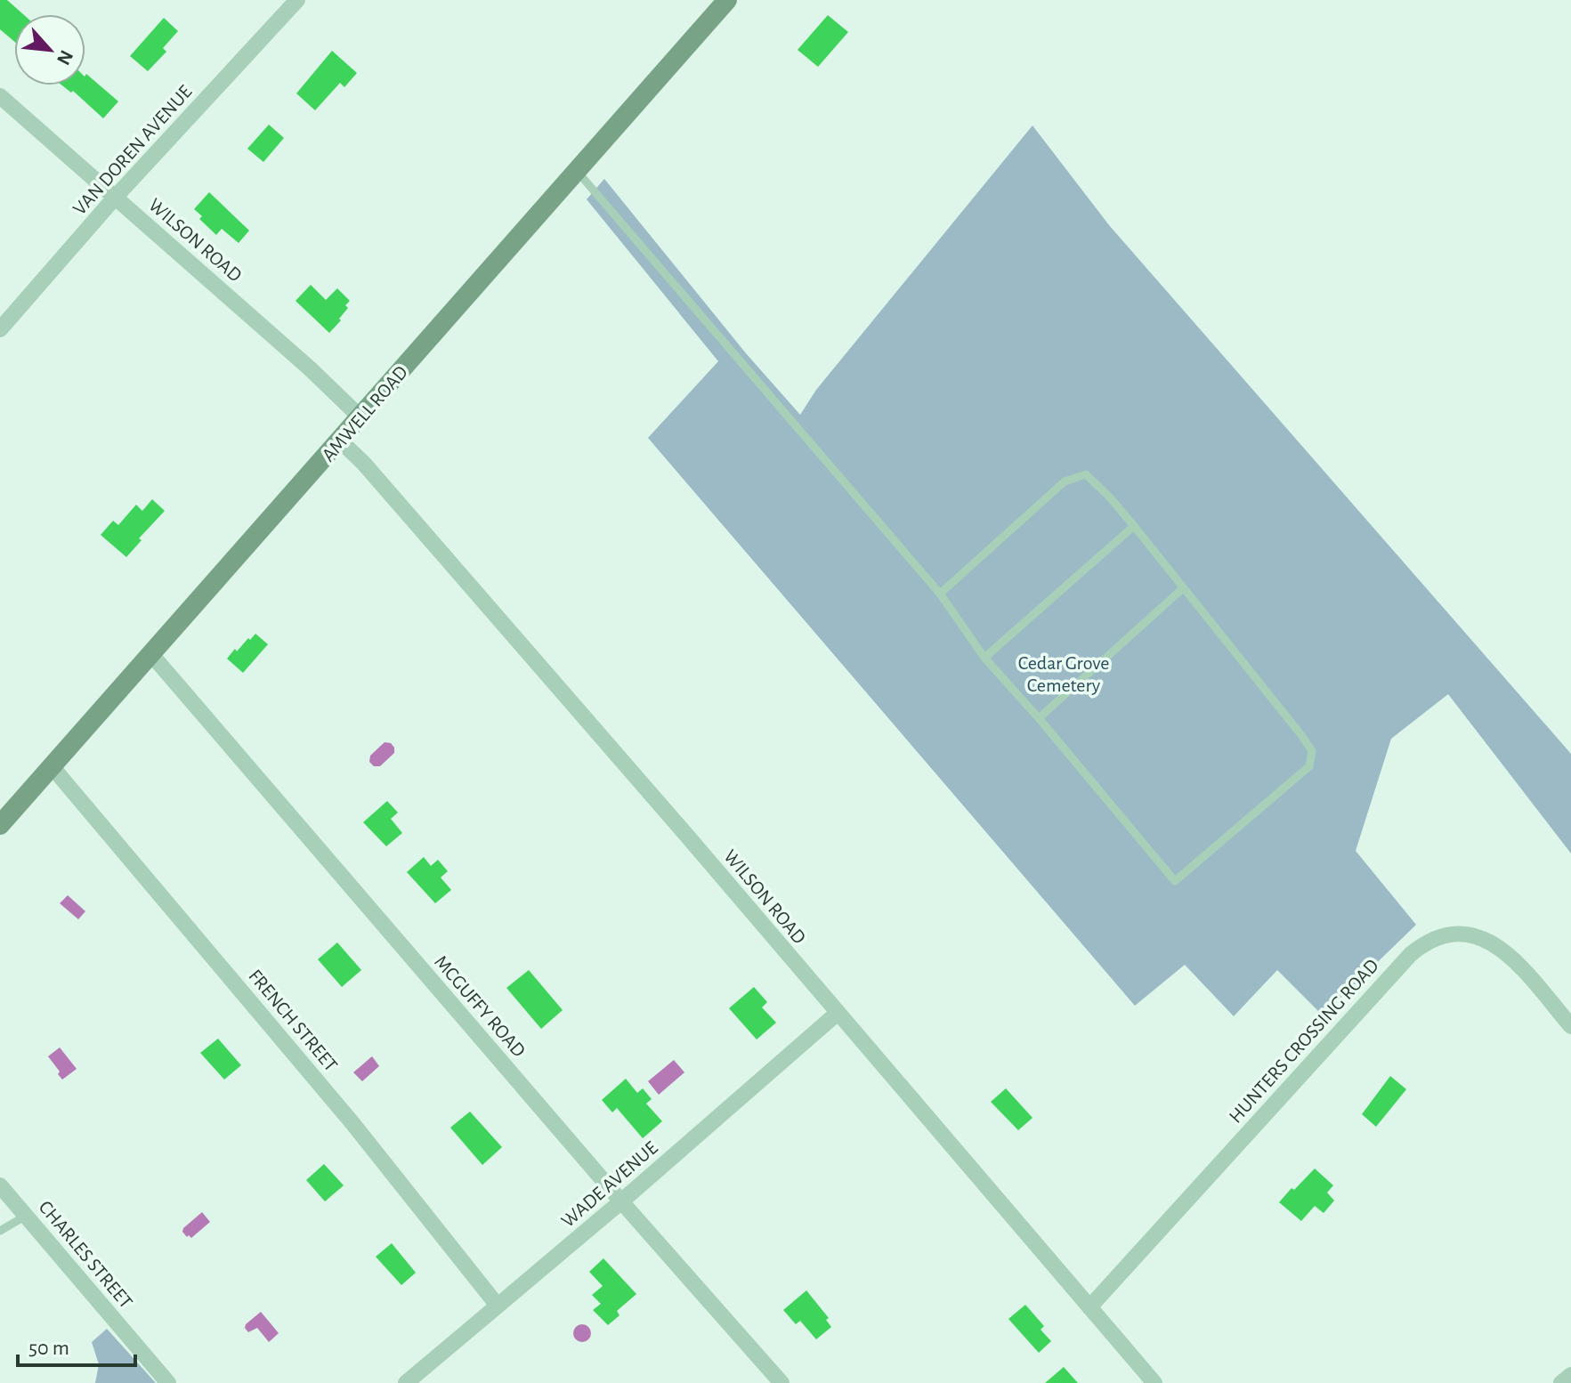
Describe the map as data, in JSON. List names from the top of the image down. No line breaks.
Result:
{"streets":{"main road":["AMWELL ROAD"],"street":["VAN DOREN AVENUE","WILSON ROAD","MCGUFFY ROAD","FRENCH STREET","HUNTERS CROSSING ROAD","WADE AVENUE","CHARLES STREET"]},"crossings":[["VAN DOREN AVENUE","WILSON ROAD"],["WILSON ROAD","AMWELL ROAD"],["WILSON ROAD","HUNTERS CROSSING ROAD"],["WILSON ROAD","WADE AVENUE"],["AMWELL ROAD","MCGUFFY ROAD"],["AMWELL ROAD","FRENCH STREET"],["MCGUFFY ROAD","WADE AVENUE"],["FRENCH STREET","WADE AVENUE"]],"parks":["Cedar Grove Cemetery"],"scale_bar":"50 m","north":"bottom right"}
